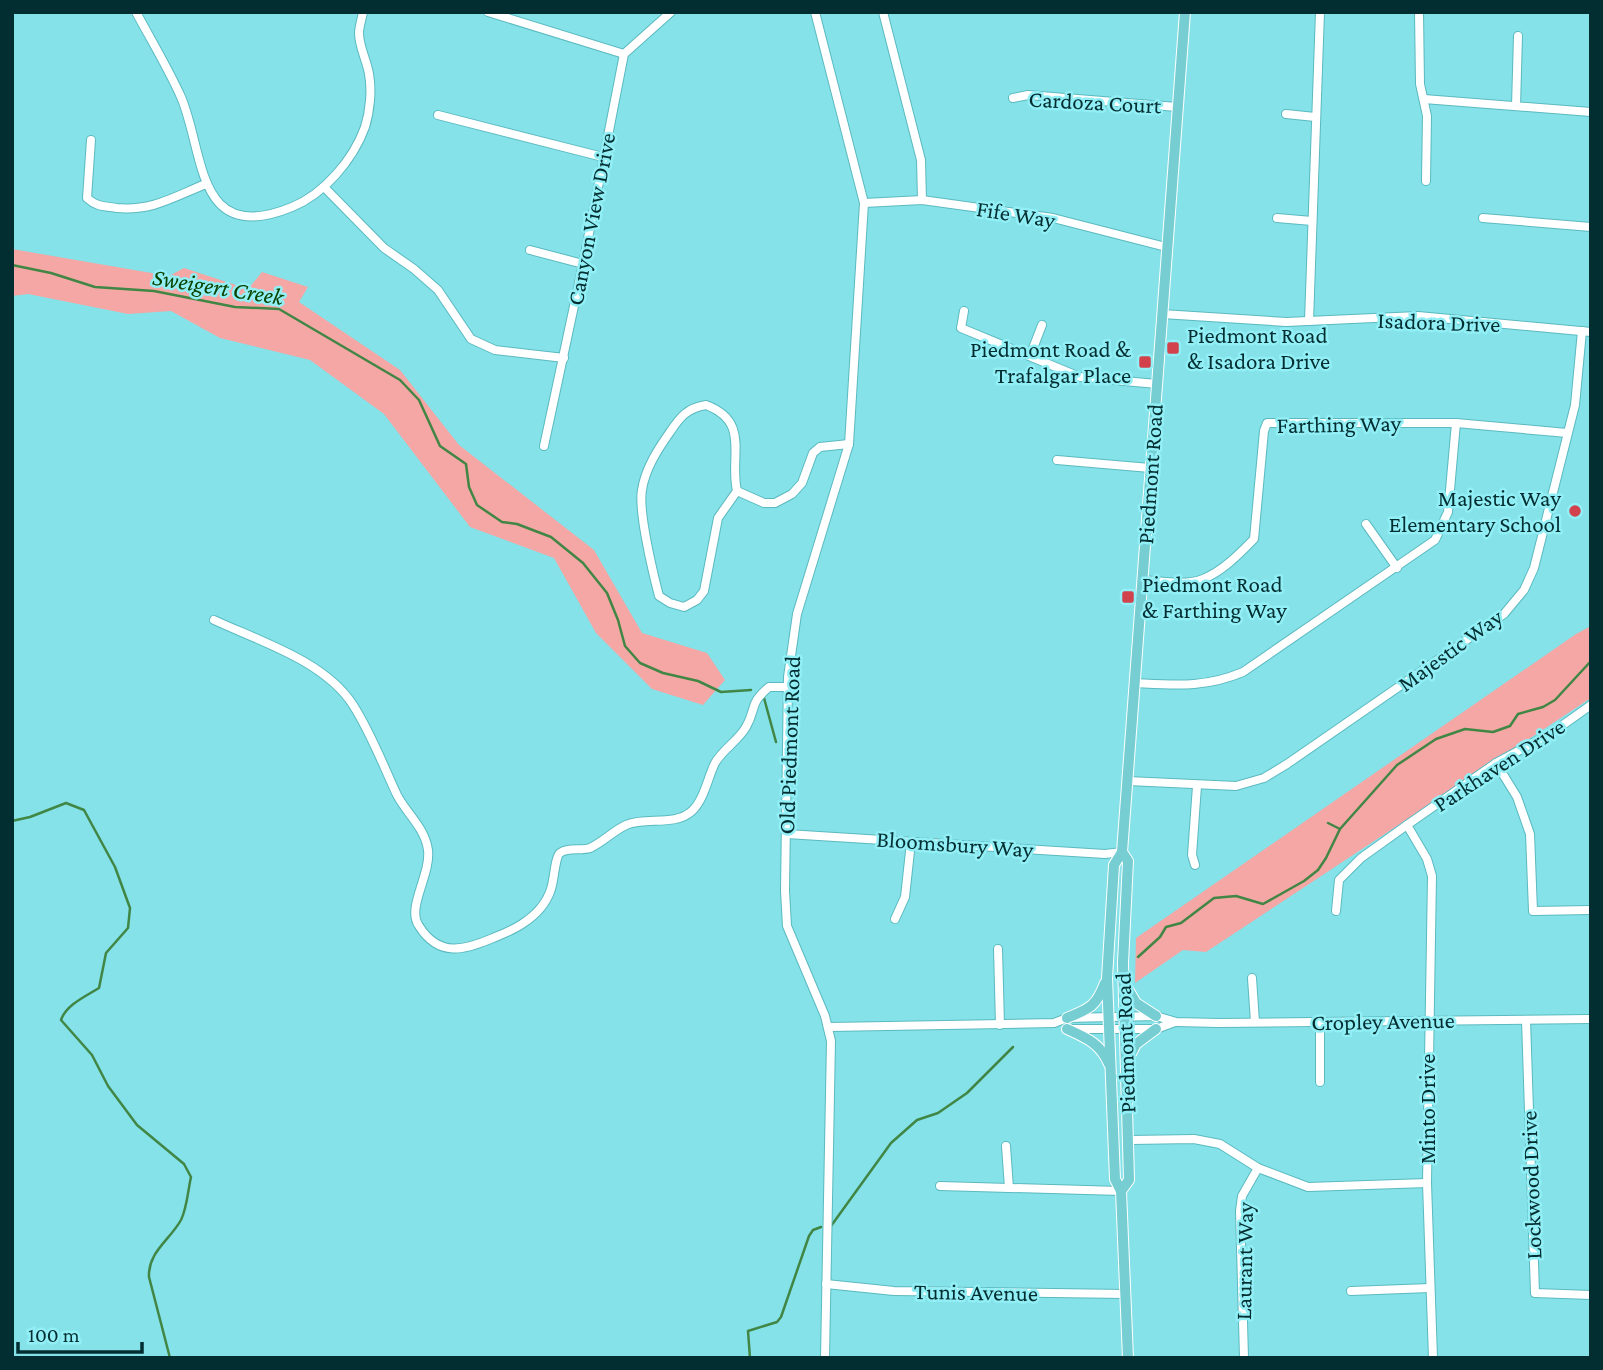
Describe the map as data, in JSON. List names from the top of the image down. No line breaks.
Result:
{"streets":{"main road":["Piedmont Road"],"street":["Cardoza Court","Fife Way","Canyon View Drive","Isadora Drive","Farthing Way","Majestic Way","Old Piedmont Road","Parkhaven Drive","Bloomsbury Way","Cropley Avenue","Minto Drive","Lockwood Drive","Laurant Way","Tunis Avenue"]},"crossings":[["Cardoza Court","Piedmont Road"],["Fife Way","Piedmont Road"],["Fife Way","Old Piedmont Road"],["Isadora Drive","Piedmont Road"],["Isadora Drive","Majestic Way"],["Farthing Way","Piedmont Road"],["Farthing Way","Majestic Way"],["Piedmont Road","Majestic Way"],["Piedmont Road","Bloomsbury Way"],["Piedmont Road","Cropley Avenue"],["Piedmont Road","Tunis Avenue"],["Old Piedmont Road","Bloomsbury Way"],["Old Piedmont Road","Cropley Avenue"],["Old Piedmont Road","Tunis Avenue"],["Parkhaven Drive","Minto Drive"],["Cropley Avenue","Minto Drive"],["Cropley Avenue","Lockwood Drive"]],"water":["Sweigert Creek"],"places":{"transit":["Piedmont Road & Isadora Drive","Piedmont Road & Trafalgar Place","Piedmont Road & Farthing Way"],"other":["Majestic Way Elementary School"]},"scale_bar":"100 m"}
